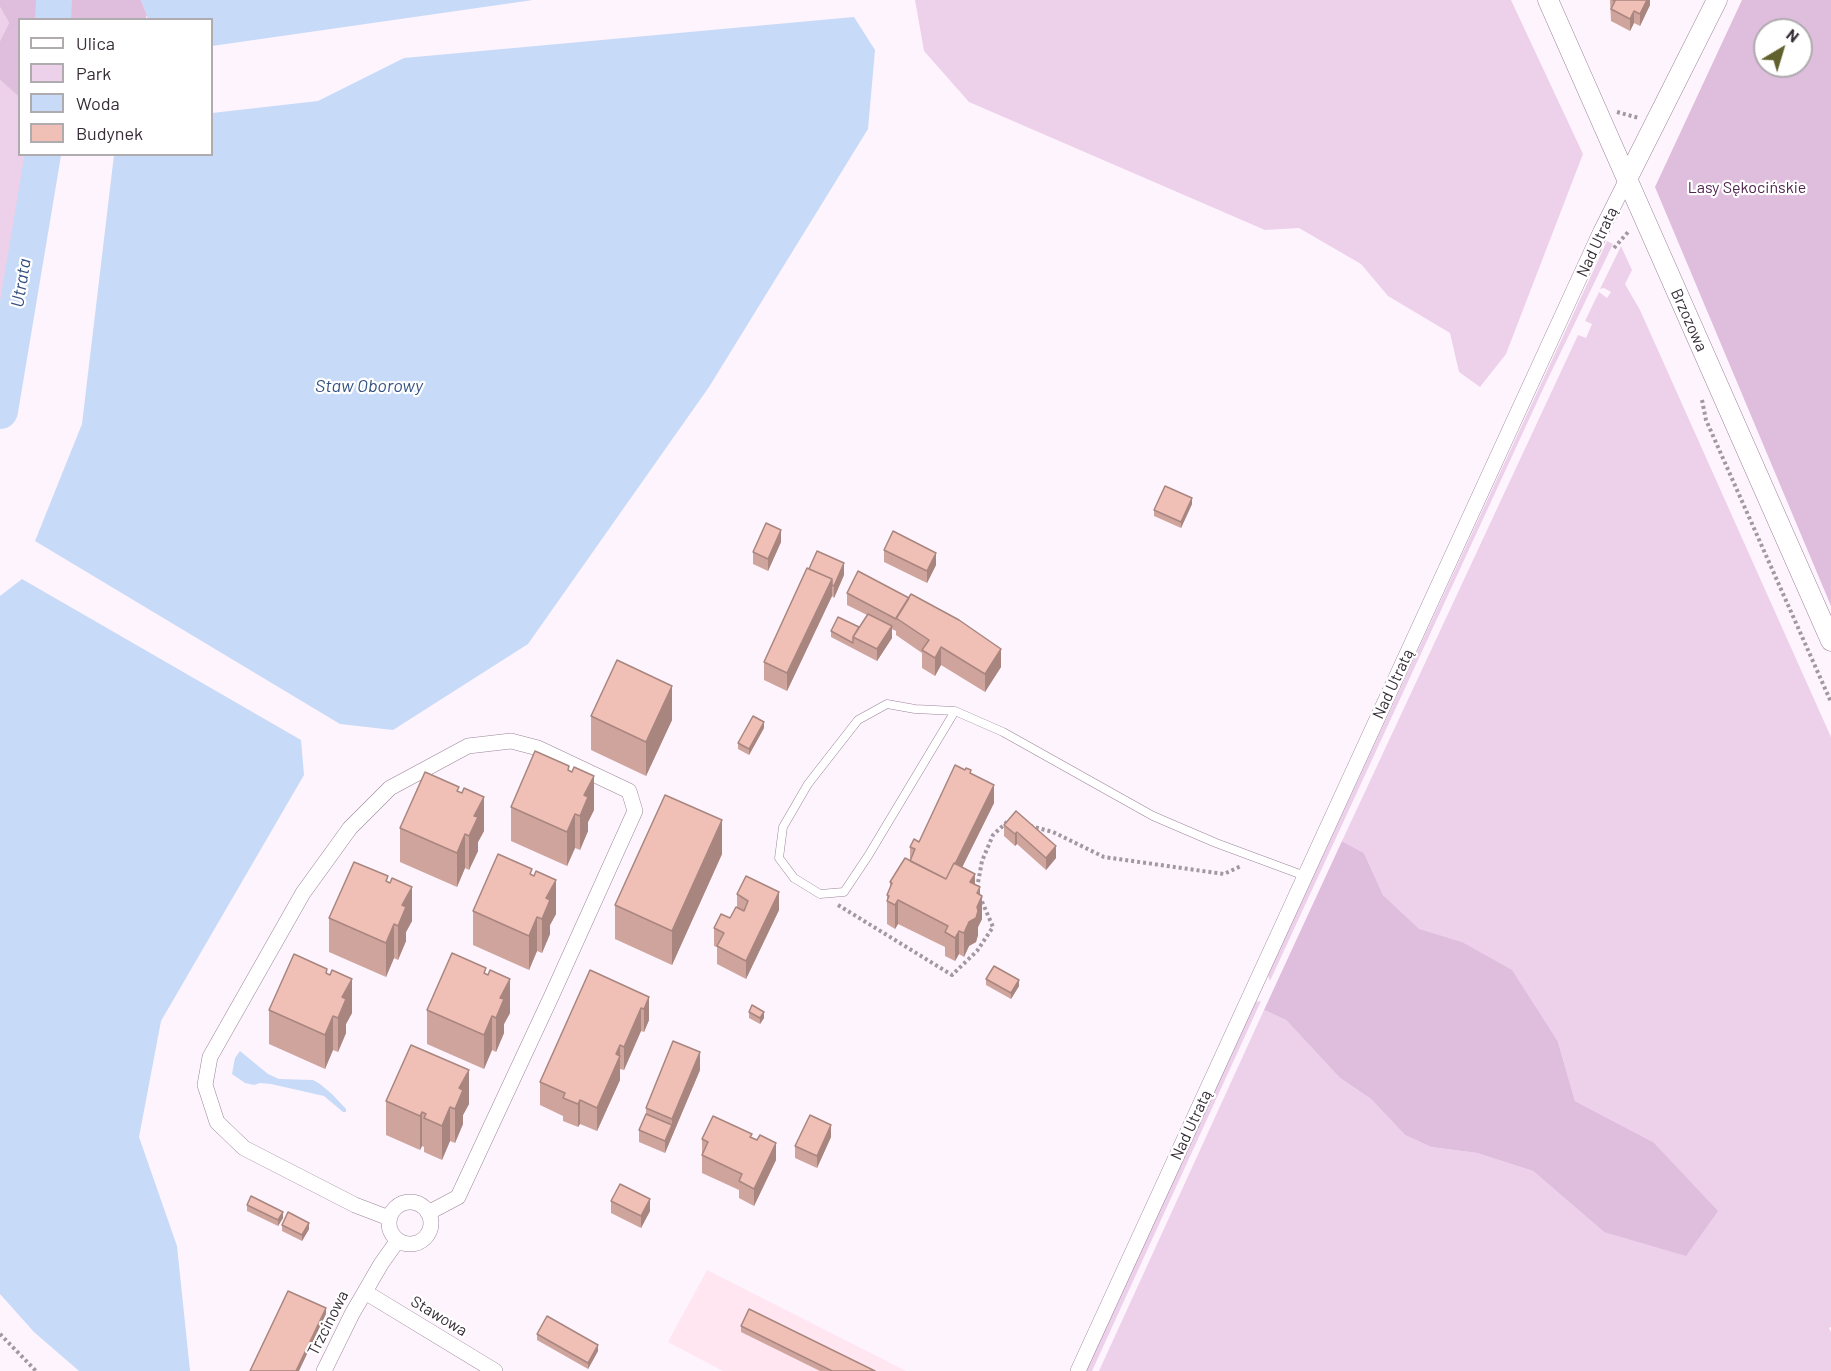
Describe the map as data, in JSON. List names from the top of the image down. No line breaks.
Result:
{"streets":{"street":["Nad Utratą","Brzozowa","Stawowa","Trzcinowa"]},"crossings":[["Nad Utratą","Brzozowa"],["Stawowa","Trzcinowa"]],"water":["Utrata","Staw Oborowy"],"parks":["Lasy Sękocińskie"],"legend":["Ulica","Park","Woda","Budynek"],"north":"top right"}
